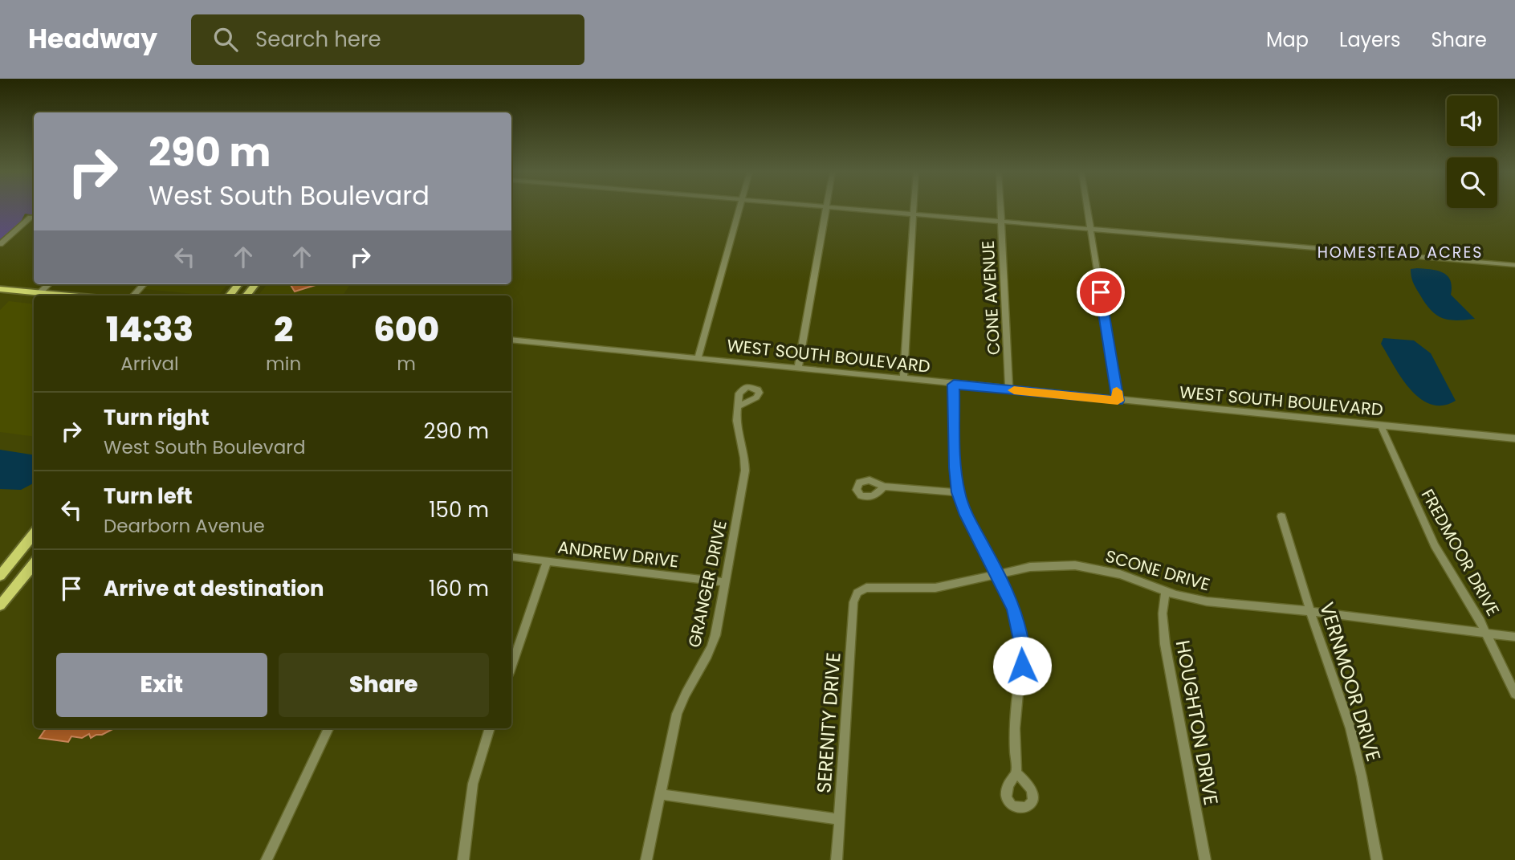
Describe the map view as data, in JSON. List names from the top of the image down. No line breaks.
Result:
{"streets":{"street":["CONE AVENUE","WEST SOUTH BOULEVARD","FREDMOOR DRIVE","ANDREW DRIVE","SCONE DRIVE","GRANGER DRIVE","VERNMOOR DRIVE","SERENITY DRIVE","HOUGHTON DRIVE"]},"crossings":[["CONE AVENUE","WEST SOUTH BOULEVARD"],["WEST SOUTH BOULEVARD","FREDMOOR DRIVE"],["FREDMOOR DRIVE","SCONE DRIVE"],["ANDREW DRIVE","GRANGER DRIVE"],["SCONE DRIVE","VERNMOOR DRIVE"],["SCONE DRIVE","SERENITY DRIVE"],["SCONE DRIVE","HOUGHTON DRIVE"]],"districts":["HOMESTEAD ACRES"],"page":{"header":"Headway","search":"Search here","nav":["Map","Layers","Share"],"turn":["290 m","West South Boulevard"],"eta":["14:33","Arrival","2","min","600","m"],"list":[{"name":"Turn right","note":"West South Boulevard","value":"290 m"},{"name":"Turn left","note":"Dearborn Avenue","value":"150 m"},{"name":"Arrive at destination","value":"160 m"}],"buttons":["Exit","Share"]}}
